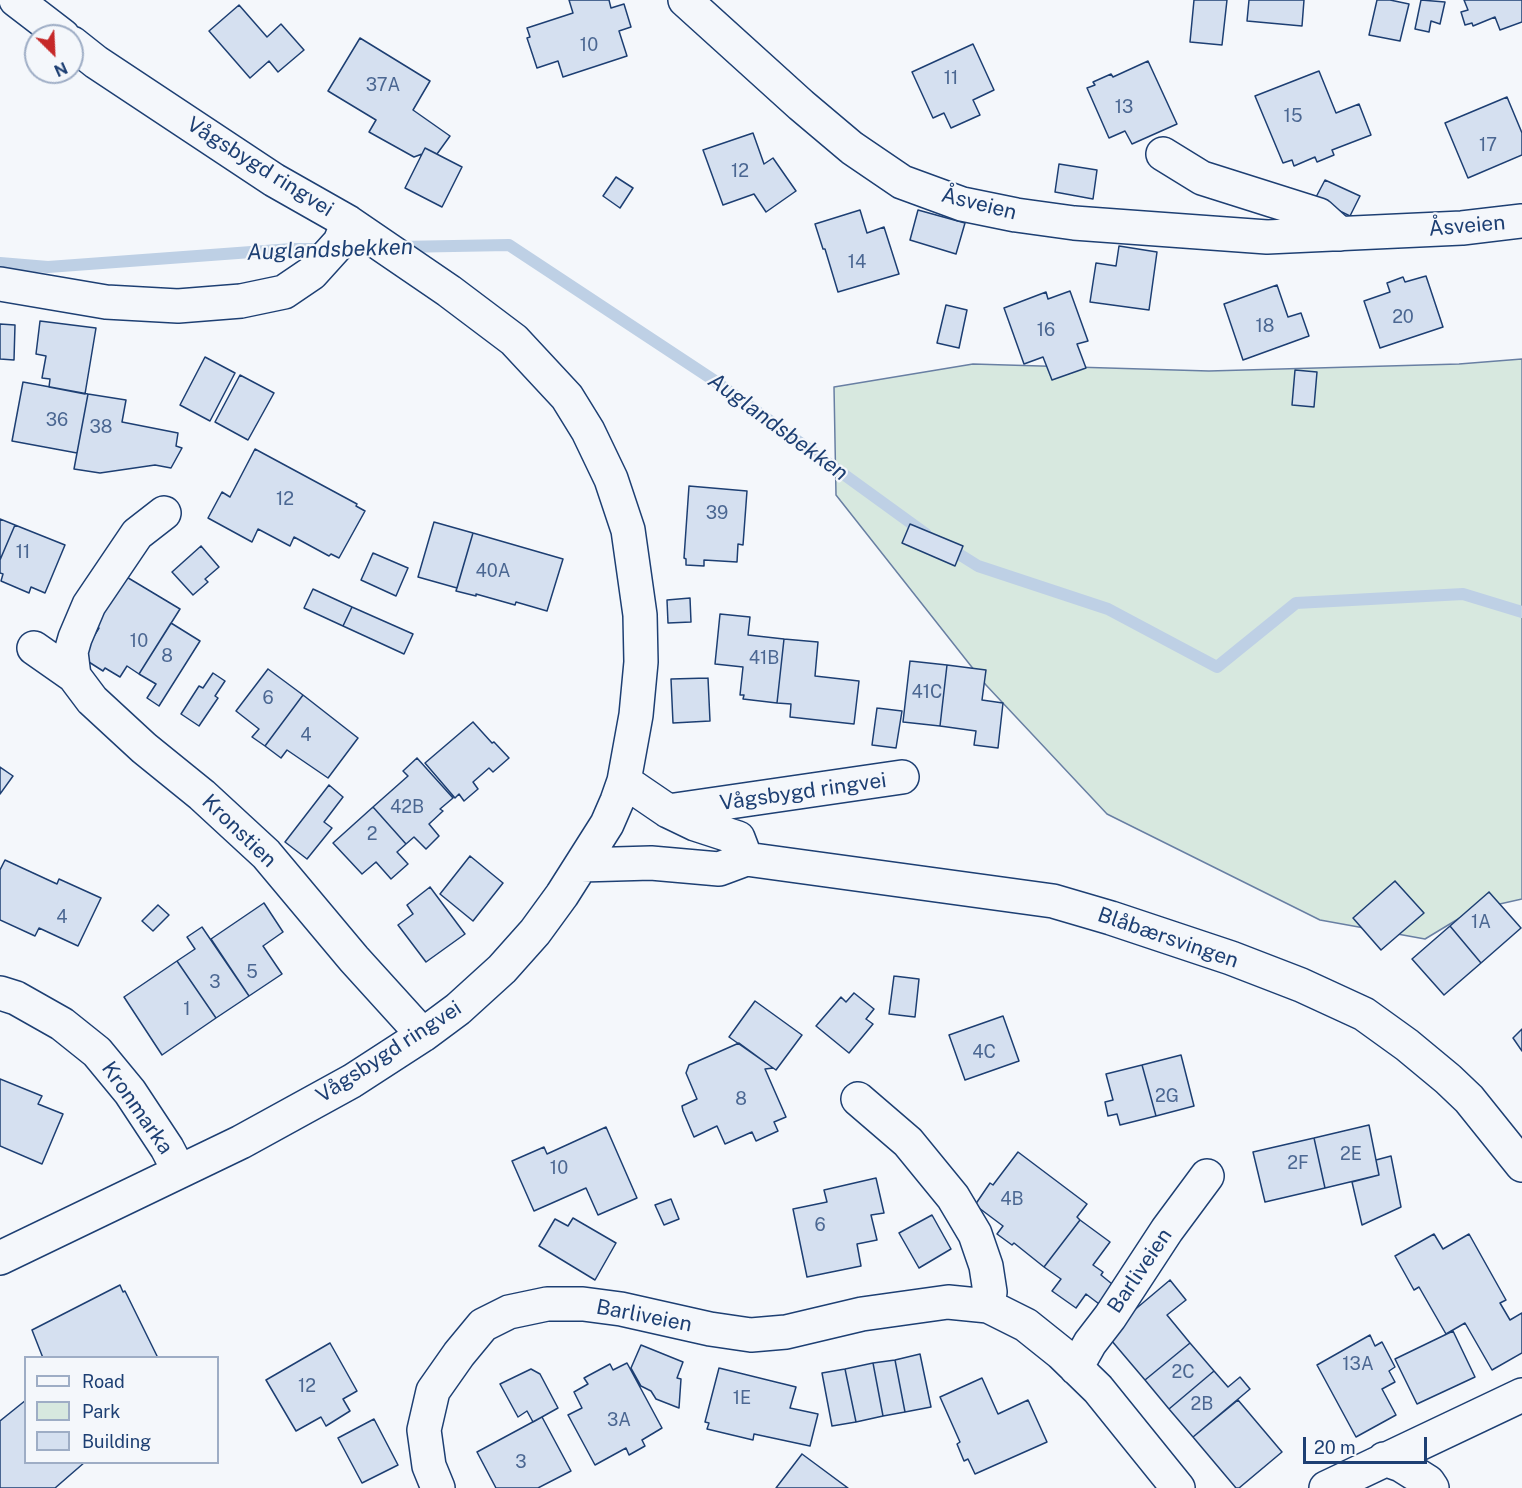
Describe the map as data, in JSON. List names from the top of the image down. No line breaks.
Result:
{"streets":{"street":["Vågsbygd ringvei","Åsveien","Kronstien","Blåbærsvingen","Kronmarka","Barliveien"]},"crossings":[["Vågsbygd ringvei","Kronstien"],["Vågsbygd ringvei","Blåbærsvingen"],["Vågsbygd ringvei","Kronmarka"]],"water":["Auglandsbekken"],"house_numbers":["10","11","37A","13","15","17","12","14","20","18","16","36","38","12","39","11","40A","10","8","41B","41C","6","4","42B","2","4","1A","5","3","1","4C","2G","8","2E","2F","10","4B","6","13A","2C","12","1E","2B","3A","3"],"legend":["Road","Park","Building"],"scale_bar":"20 m","north":"bottom right"}
